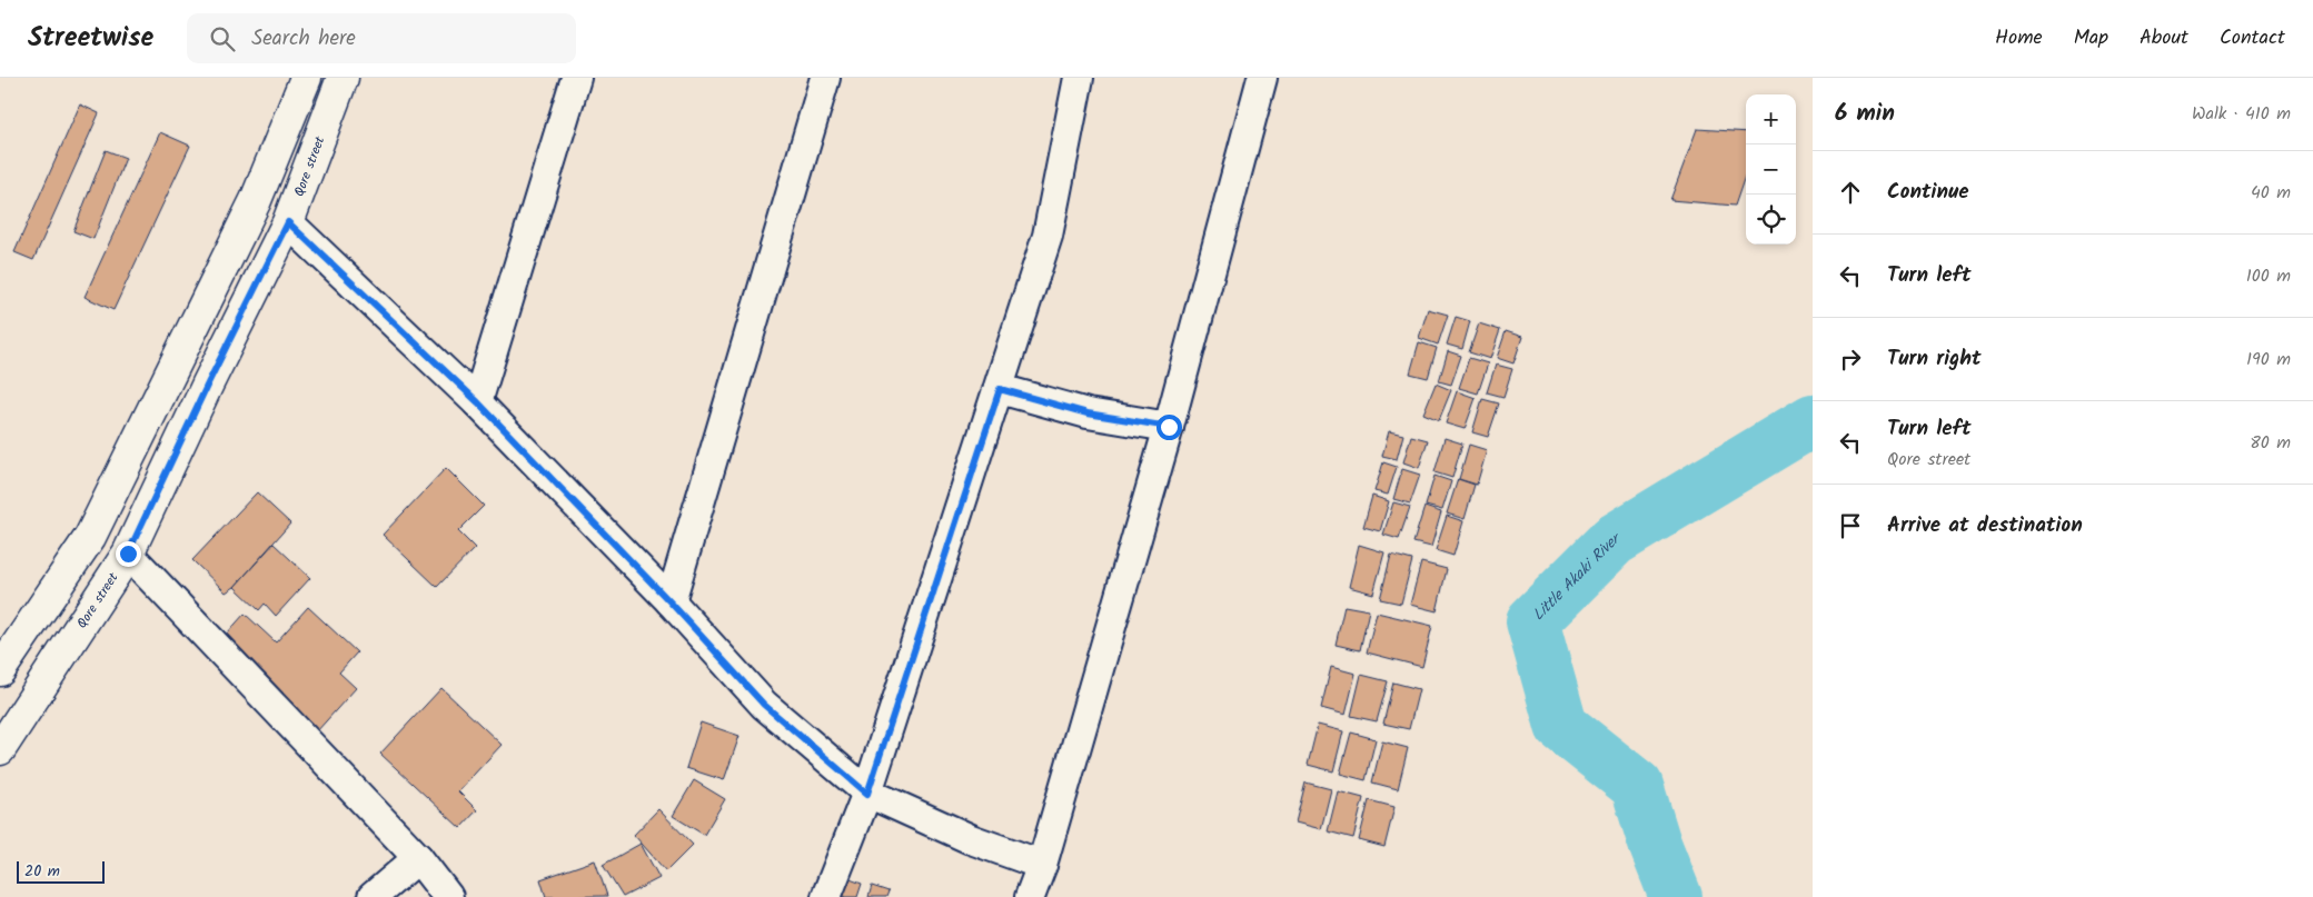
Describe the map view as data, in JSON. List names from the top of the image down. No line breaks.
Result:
{"streets":{"street":["Qore street"]},"water":["Little Akaki River"],"scale_bar":"20 m","page":{"header":"Streetwise","search":"Search here","nav":["Home","Map","About","Contact"],"heading":["6 min","Walk · 410 m"],"map_buttons":["+","−"],"list":[["Continue","40 m"],["Turn left","100 m"],["Turn right","190 m"],["Turn left","Qore street","80 m"],"Arrive at destination"],"scale":"20 m"}}
